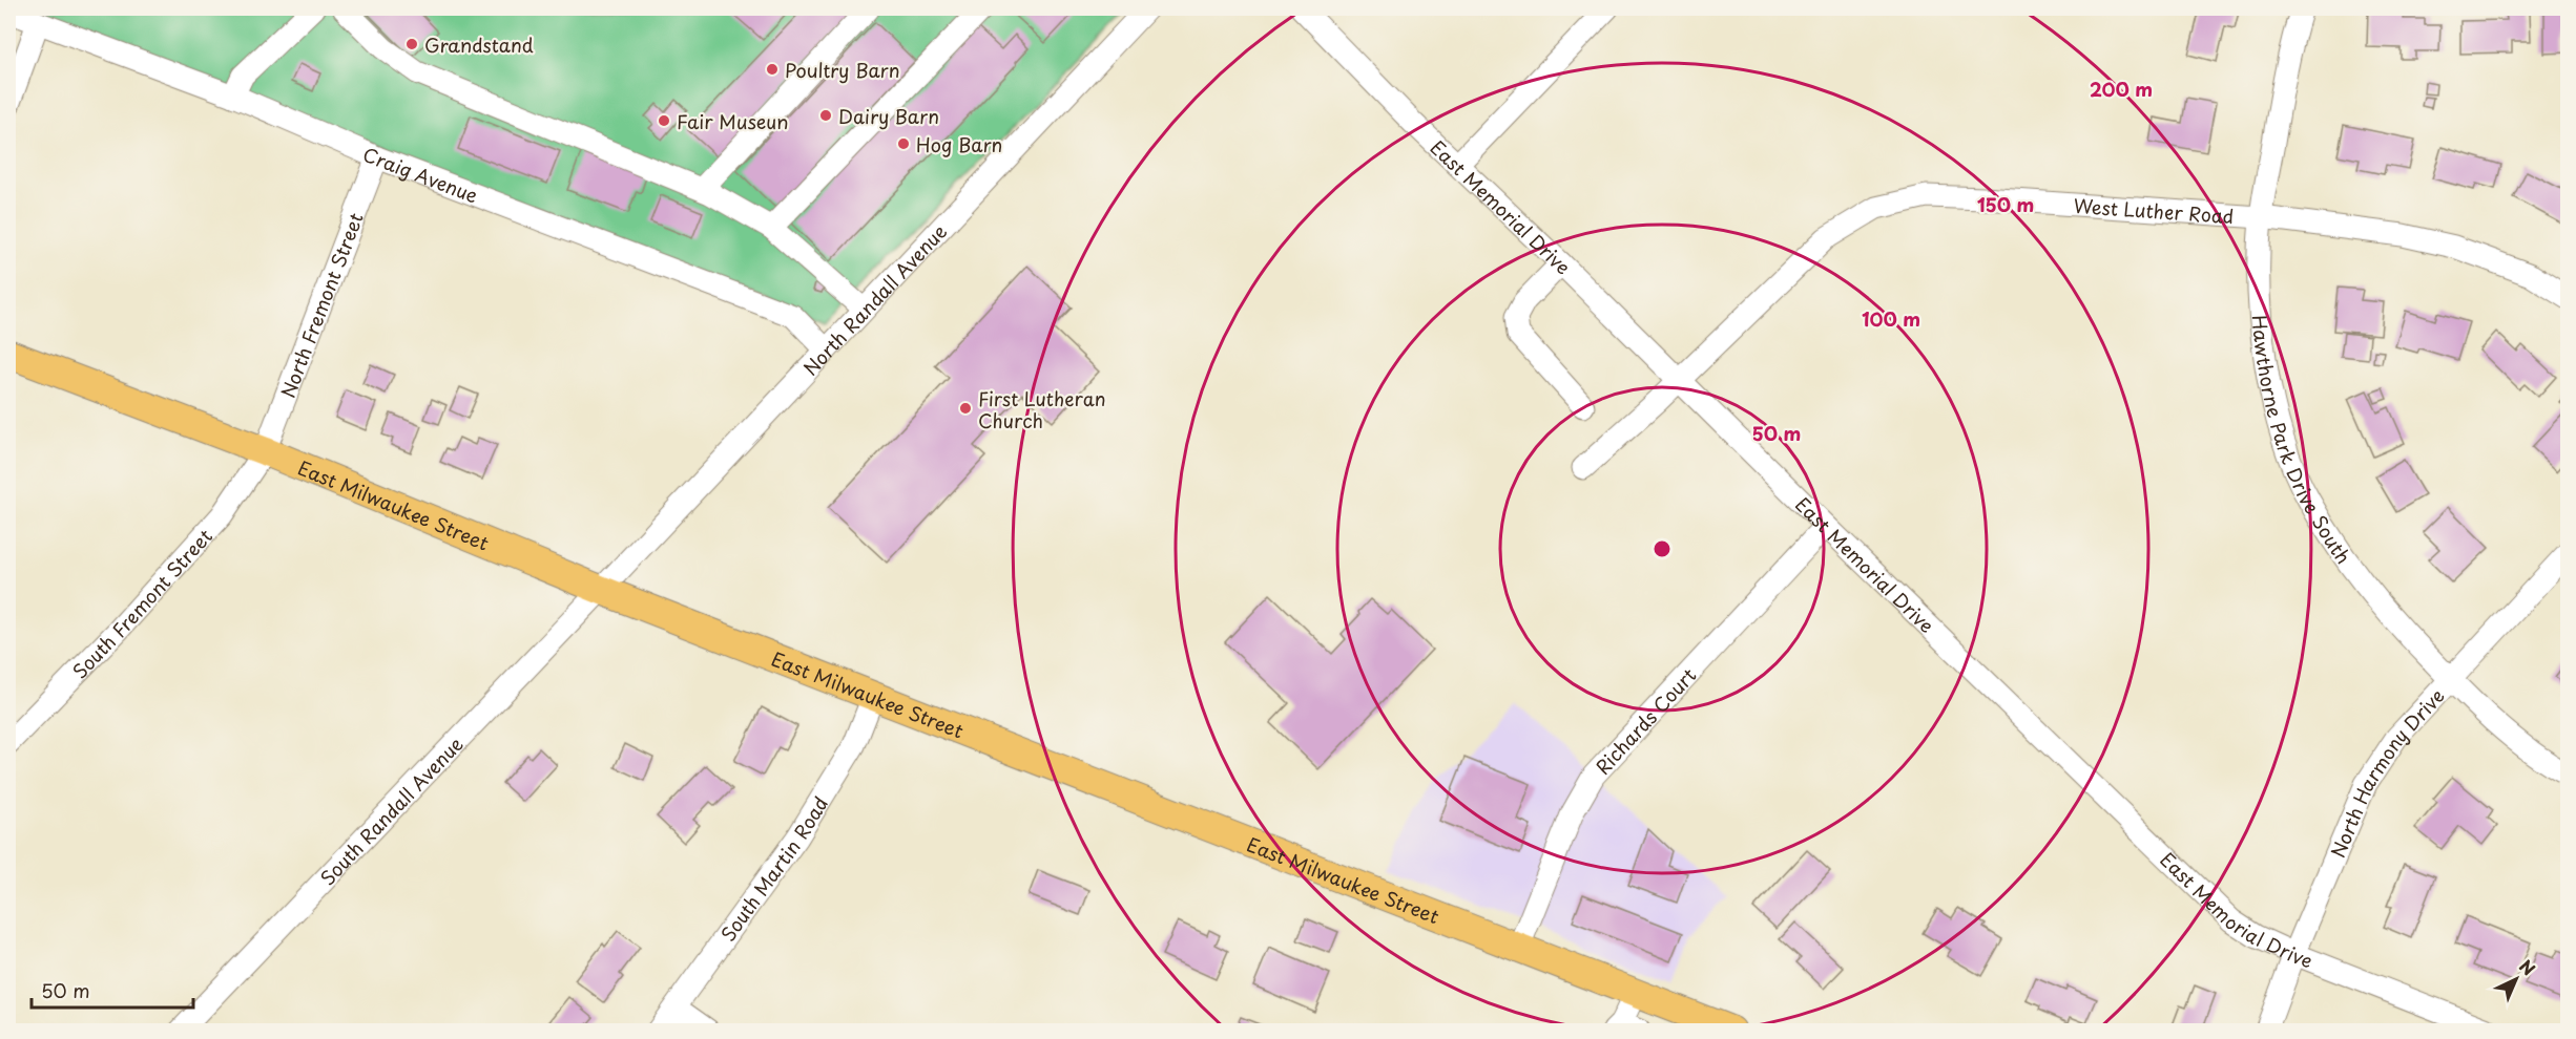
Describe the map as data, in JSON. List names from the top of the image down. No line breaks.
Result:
{"streets":{"main road":["East Milwaukee Street"],"street":["Craig Avenue","East Memorial Drive","West Luther Road","North Randall Avenue","North Fremont Street","Hawthorne Park Drive South","South Fremont Street","Richards Court","North Harmony Drive","South Randall Avenue","South Martin Road"]},"crossings":[["Craig Avenue","North Randall Avenue"],["Craig Avenue","North Fremont Street"],["East Memorial Drive","West Luther Road"],["East Memorial Drive","Richards Court"],["East Memorial Drive","North Harmony Drive"],["West Luther Road","Hawthorne Park Drive South"],["North Randall Avenue","East Milwaukee Street"],["North Randall Avenue","South Randall Avenue"],["North Fremont Street","East Milwaukee Street"],["North Fremont Street","South Fremont Street"],["Hawthorne Park Drive South","North Harmony Drive"],["East Milwaukee Street","South Fremont Street"],["East Milwaukee Street","Richards Court"],["East Milwaukee Street","South Randall Avenue"],["East Milwaukee Street","South Martin Road"]],"places":["Grandstand","Poultry Barn","Dairy Barn","Fair Museun","Hog Barn","First Lutheran Church"],"scale_bar":"50 m","north":"top right","rings":["200 m","150 m","100 m","50 m"]}
